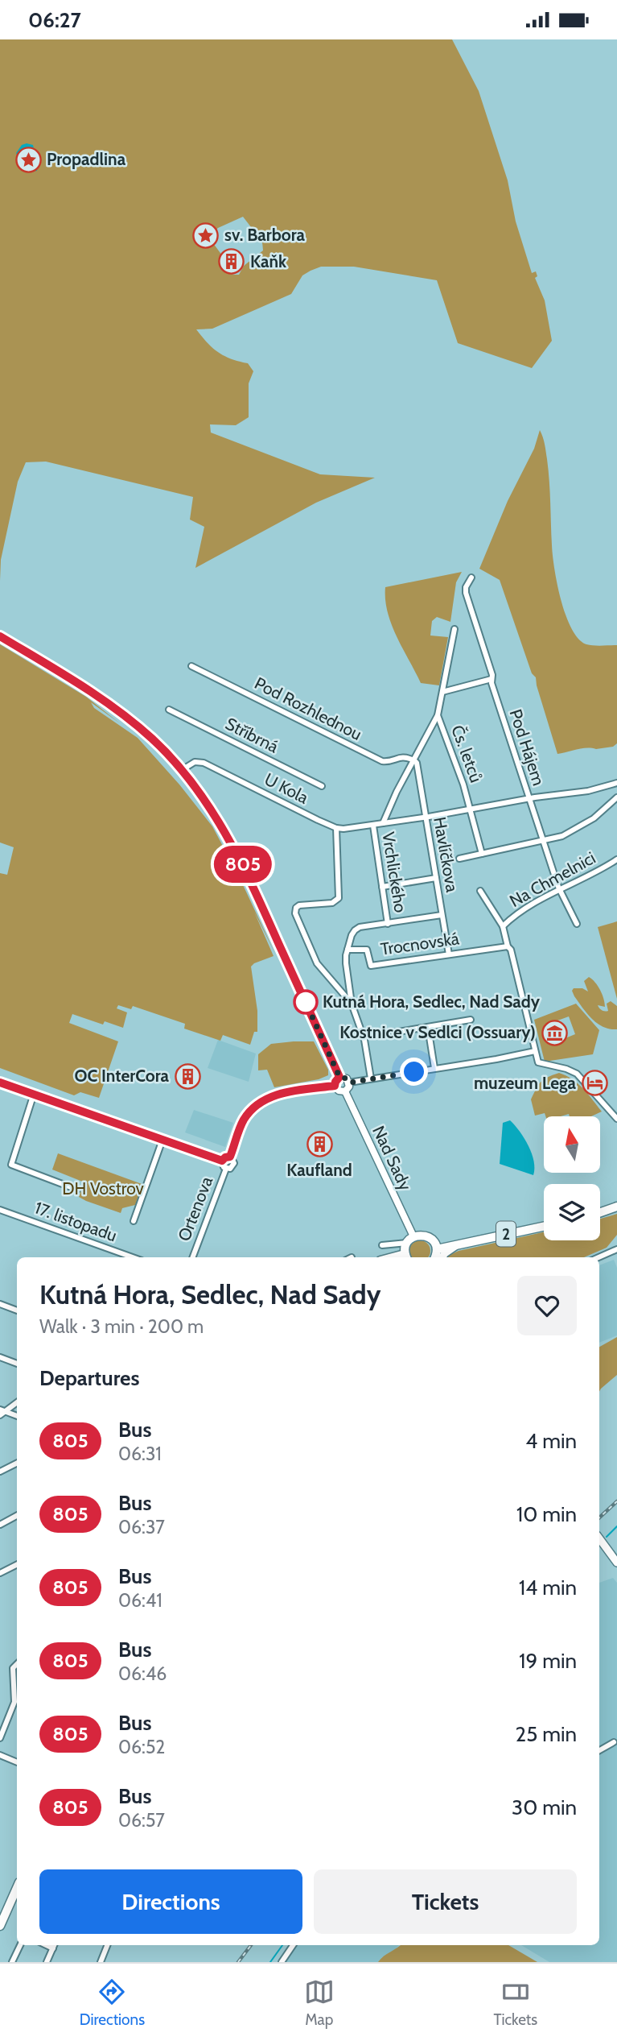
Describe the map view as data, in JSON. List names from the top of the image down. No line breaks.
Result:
{"streets":{"main road":["2"],"street":["Pod Rozhlednou","Stříbrná","Pod Hájem","Čs. letců","U Kola","Havlíčkova","Vrchlického","Na Chmelnici","Trocnovská","Nad Sady","Ortenova","17. listopadu"]},"crossings":[["Pod Rozhlednou","Havlíčkova"],["Pod Hájem","U Kola"],["Pod Hájem","Na Chmelnici"],["Čs. letců","U Kola"],["U Kola","Havlíčkova"],["U Kola","Vrchlického"],["Havlíčkova","Trocnovská"]],"parks":["DH Vostrov"],"places":{"place":["Propadlina","sv. Barbora"],"building":["Kaňk","OC InterCora","Kaufland"],"other":["Kutná Hora, Sedlec, Nad Sady"],"museum":["Kostnice v Sedlci (Ossuary)"],"hotel":["muzeum Lega"]},"lines":["bus line 805"],"north":"top","page":{"status":"06:27","on_map":"805","heading":[["Kutná Hora, Sedlec, Nad Sady","Walk · 3 min · 200 m"],"Departures"],"list":[{"mark":"805","name":"Bus","note":"06:31","value":"4 min"},{"mark":"805","name":"Bus","note":"06:37","value":"10 min"},{"mark":"805","name":"Bus","note":"06:41","value":"14 min"},{"mark":"805","name":"Bus","note":"06:46","value":"19 min"},{"mark":"805","name":"Bus","note":"06:52","value":"25 min"},{"mark":"805","name":"Bus","note":"06:57","value":"30 min"}],"buttons":["Directions","Tickets"],"tabs":["Directions","Map","Tickets"]}}
